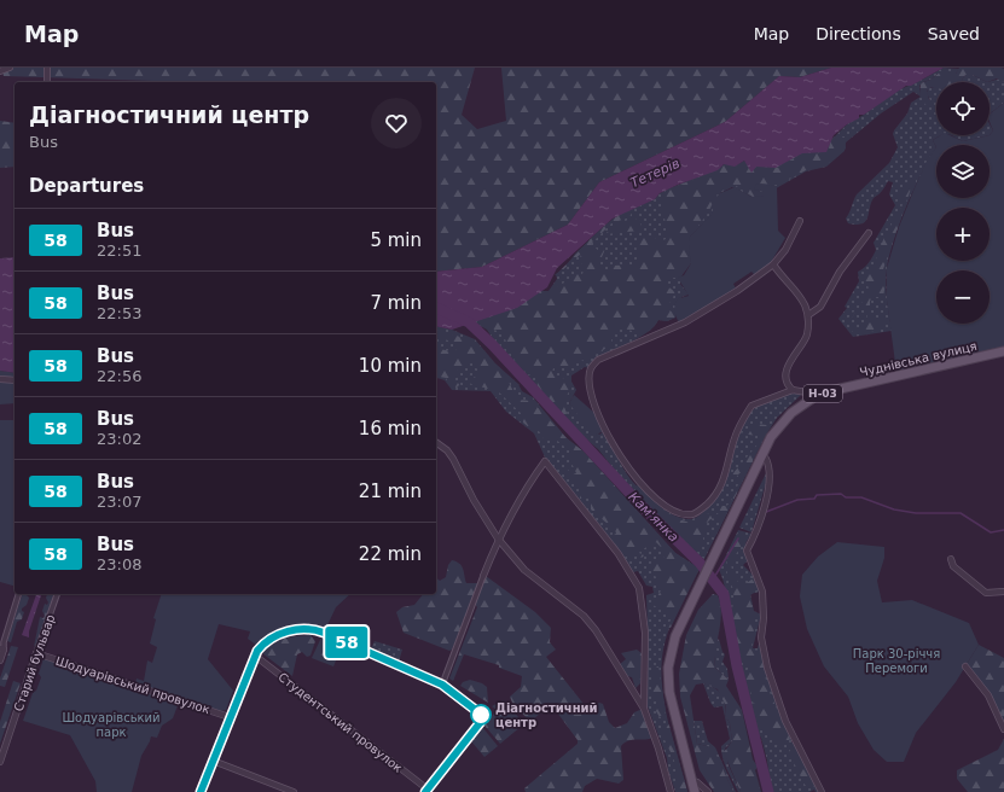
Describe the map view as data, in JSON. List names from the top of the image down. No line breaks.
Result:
{"streets":{"main road":["Чуднівська вулиця","Н-03"],"street":["Старий бульвар","Шодуарівський провулок","Студентський провулок"]},"crossings":[["Чуднівська вулиця","Н-03"],["Старий бульвар","Шодуарівський провулок"]],"water":["Тетерів","Кам'янка"],"parks":["Парк 30-річчя Перемоги","Шодуарівський парк"],"places":["Діагностичний центр"],"lines":["bus line 58"],"page":{"header":"Map","nav":["Map","Directions","Saved"],"on_map":"58","map_buttons":["+","−"],"heading":[["Діагностичний центр","Bus"],"Departures"],"list":[{"mark":"58","name":"Bus","note":"22:51","value":"5 min"},{"mark":"58","name":"Bus","note":"22:53","value":"7 min"},{"mark":"58","name":"Bus","note":"22:56","value":"10 min"},{"mark":"58","name":"Bus","note":"23:02","value":"16 min"},{"mark":"58","name":"Bus","note":"23:07","value":"21 min"},{"mark":"58","name":"Bus","note":"23:08","value":"22 min"}]}}
